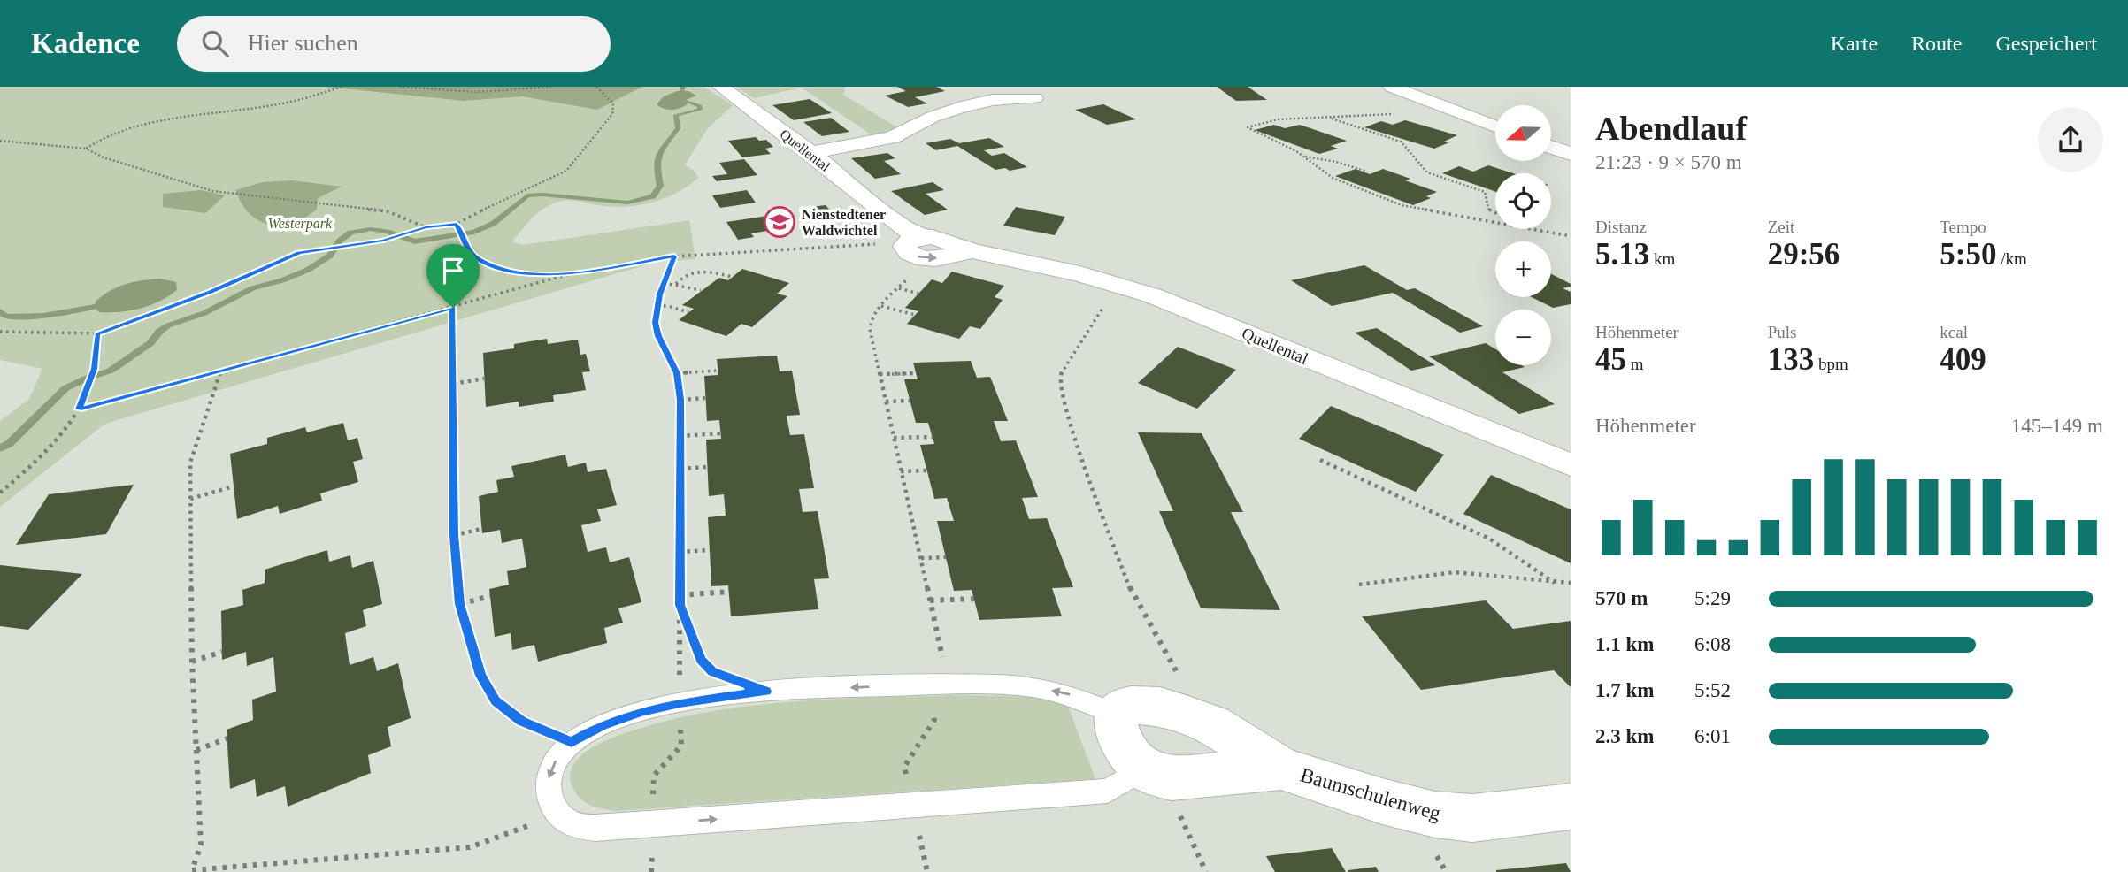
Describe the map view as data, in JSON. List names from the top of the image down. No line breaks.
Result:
{"streets":{"street":["Quellental","Baumschulenweg"]},"parks":["Westerpark"],"places":{"school or university":["Nienstedtener Waldwichtel"]},"north":"left","page":{"header":"Kadence","search":"Hier suchen","nav":["Karte","Route","Gespeichert"],"heading":["Abendlauf","21:23 · 9 × 570 m"],"map_buttons":["+","−"],"stats":[["Distanz","5.13 km"],["Zeit","29:56"],["Tempo","5:50 /km"],["Höhenmeter","45 m"],["Puls","133 bpm"],["kcal","409"]],"chart":["Höhenmeter","145–149 m"],"list":[{"name":"570 m","note":"5:29"},{"name":"1.1 km","note":"6:08"},{"name":"1.7 km","note":"5:52"},{"name":"2.3 km","note":"6:01"}]}}
